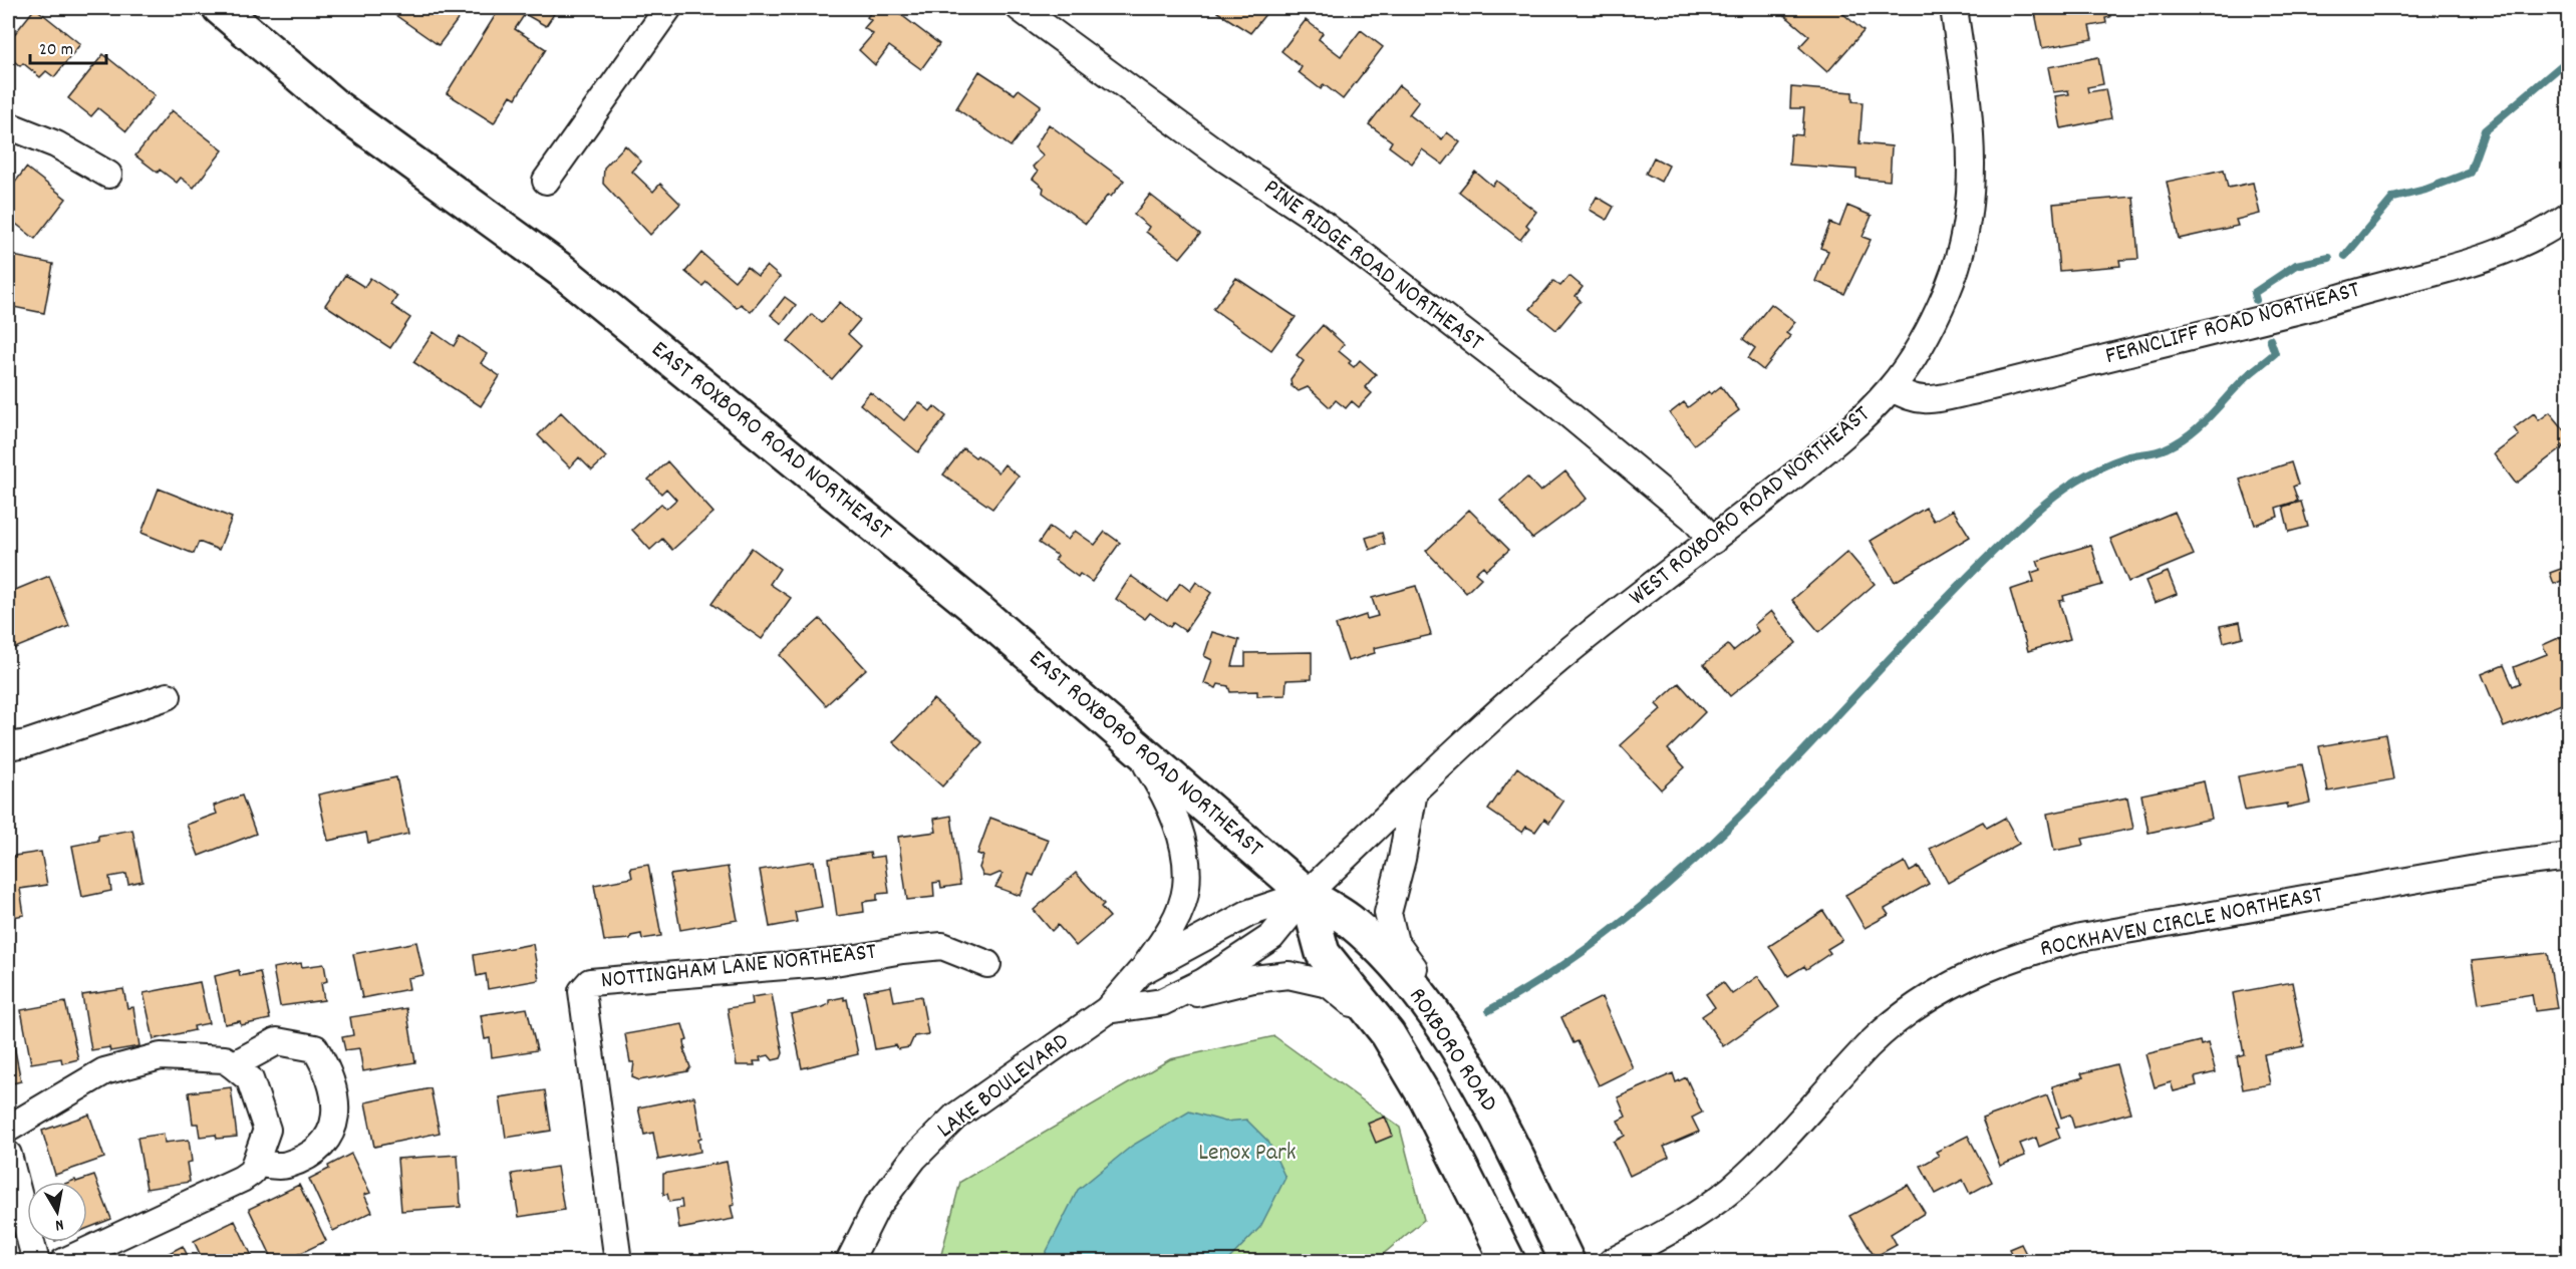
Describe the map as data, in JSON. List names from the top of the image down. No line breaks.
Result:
{"streets":{"main road":["EAST ROXBORO ROAD NORTHEAST","ROXBORO ROAD"],"street":["PINE RIDGE ROAD NORTHEAST","FERNCLIFF ROAD NORTHEAST","WEST ROXBORO ROAD NORTHEAST","ROCKHAVEN CIRCLE NORTHEAST","NOTTINGHAM LANE NORTHEAST","LAKE BOULEVARD"]},"crossings":[["PINE RIDGE ROAD NORTHEAST","WEST ROXBORO ROAD NORTHEAST"],["FERNCLIFF ROAD NORTHEAST","WEST ROXBORO ROAD NORTHEAST"],["EAST ROXBORO ROAD NORTHEAST","WEST ROXBORO ROAD NORTHEAST"],["EAST ROXBORO ROAD NORTHEAST","ROXBORO ROAD"],["EAST ROXBORO ROAD NORTHEAST","LAKE BOULEVARD"],["WEST ROXBORO ROAD NORTHEAST","ROXBORO ROAD"],["WEST ROXBORO ROAD NORTHEAST","LAKE BOULEVARD"],["ROXBORO ROAD","LAKE BOULEVARD"]],"parks":["Lenox Park"],"scale_bar":"20 m","north":"bottom"}
